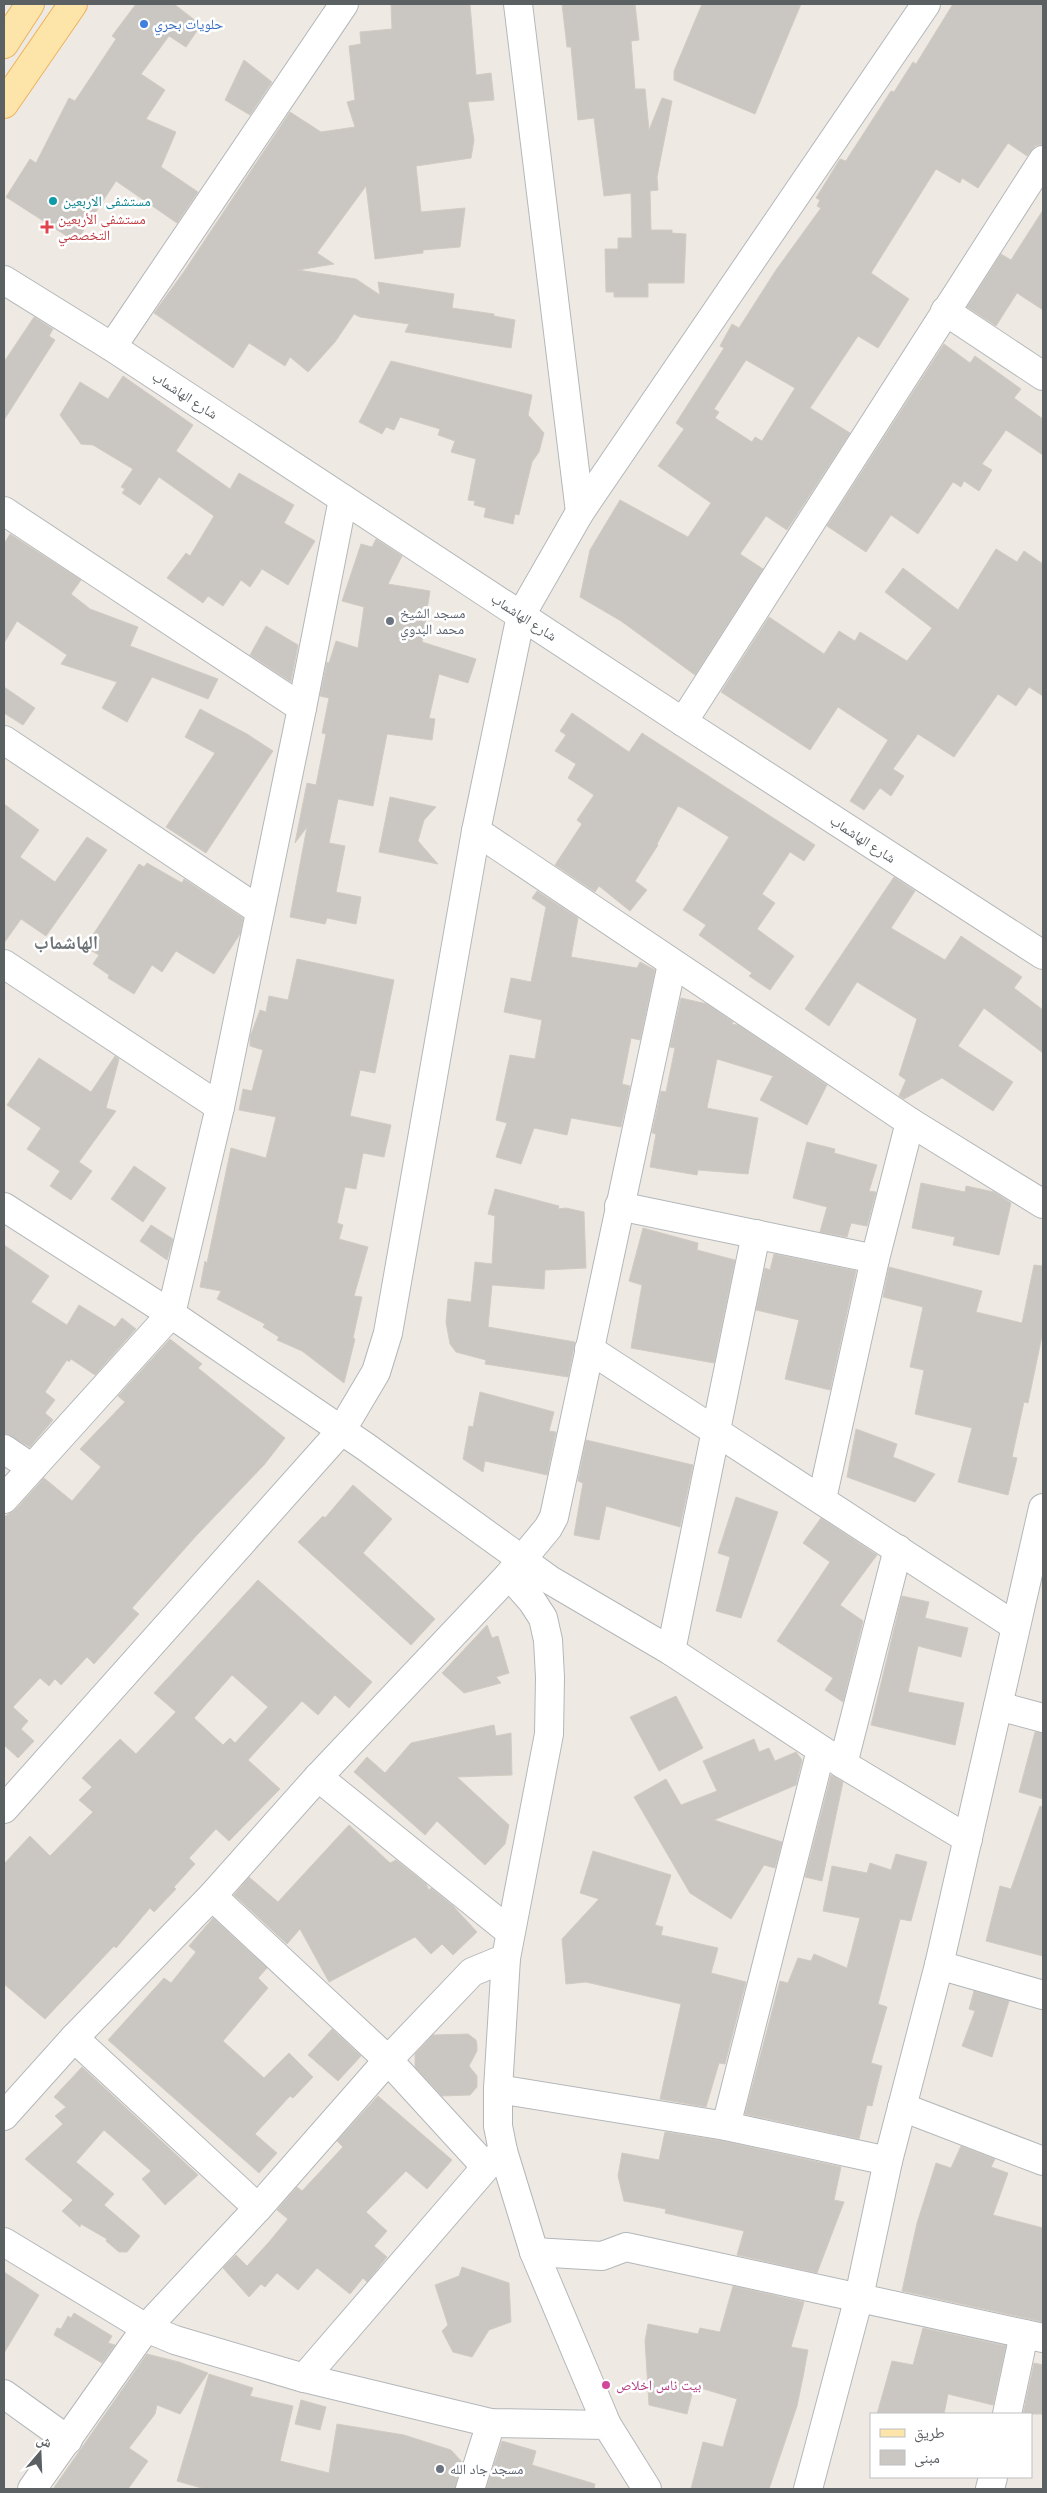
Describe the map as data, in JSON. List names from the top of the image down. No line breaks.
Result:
{"streets":{"street":["شارع الهاشماب"]},"districts":["الهاشماب"],"places":{"other":["حلويات بحري","مستشفى الاربعين","مسجد الشيخ محمد البدوي","بيت ناس اخلاص","مسجد جاد الله"],"health":["مستشفى الأربعين التخصصي"]},"legend":["طريق","مبنى"],"north":"top"}
